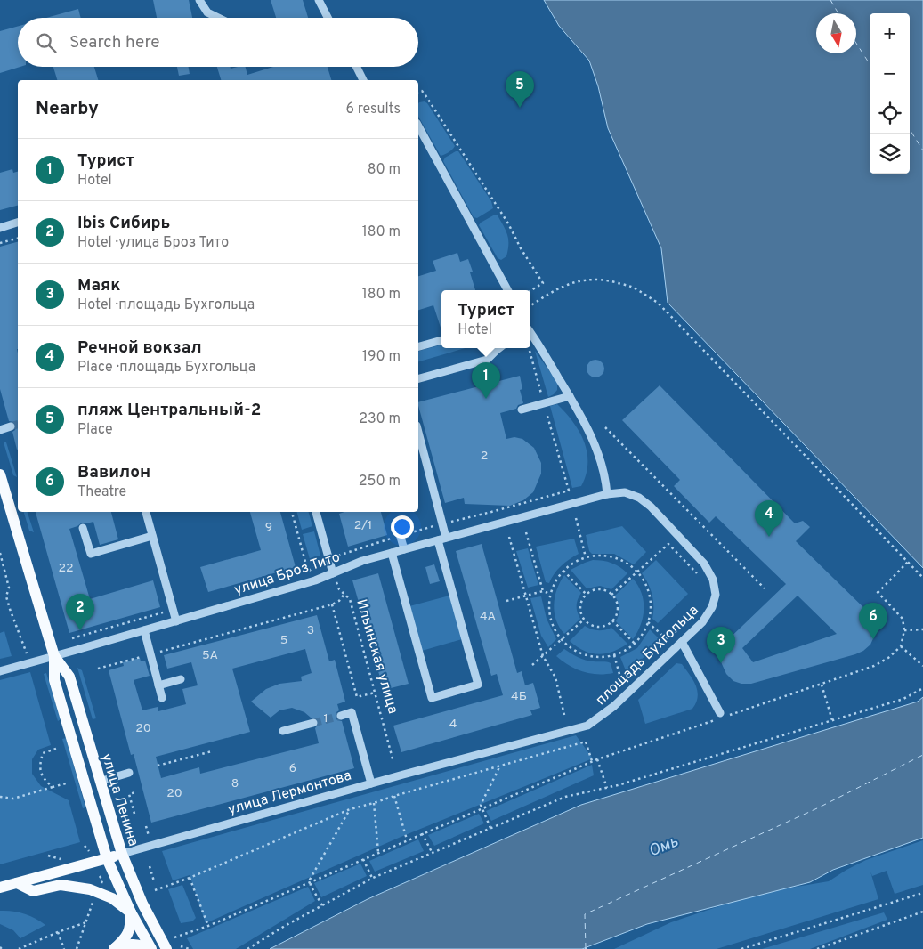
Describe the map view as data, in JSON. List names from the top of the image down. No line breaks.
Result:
{"streets":{"main road":["улица Лермонтова","улица Ленина"],"street":["улица Броз Тито","площадь Бухгольца"],"path":["Ильинская улица"]},"crossings":[["улица Броз Тито","площадь Бухгольца"],["улица Броз Тито","Ильинская улица"],["улица Броз Тито","улица Ленина"],["площадь Бухгольца","улица Лермонтова"],["улица Лермонтова","улица Ленина"]],"water":["Омь"],"house_numbers":["2","2/1","9","22","4А","3","5","5А","4Б","1","4","20","6","8","20"],"north":"bottom","page":{"map_buttons":["+","−"],"search":"Search here","pins":["5","1","4","2","6","3"],"heading":["Nearby","6 results"],"list":[{"mark":"1","name":"Турист","note":"Hotel","value":"80 m"},{"mark":"2","name":"Ibis Сибирь","note":"Hotel · улица Броз Тито","value":"180 m"},{"mark":"3","name":"Маяк","note":"Hotel · площадь Бухгольца","value":"180 m"},{"mark":"4","name":"Речной вокзал","note":"Place · площадь Бухгольца","value":"190 m"},{"mark":"5","name":"пляж Центральный-2","note":"Place","value":"230 m"},{"mark":"6","name":"Вавилон","note":"Theatre","value":"250 m"}],"popup":["Турист","Hotel"]}}
